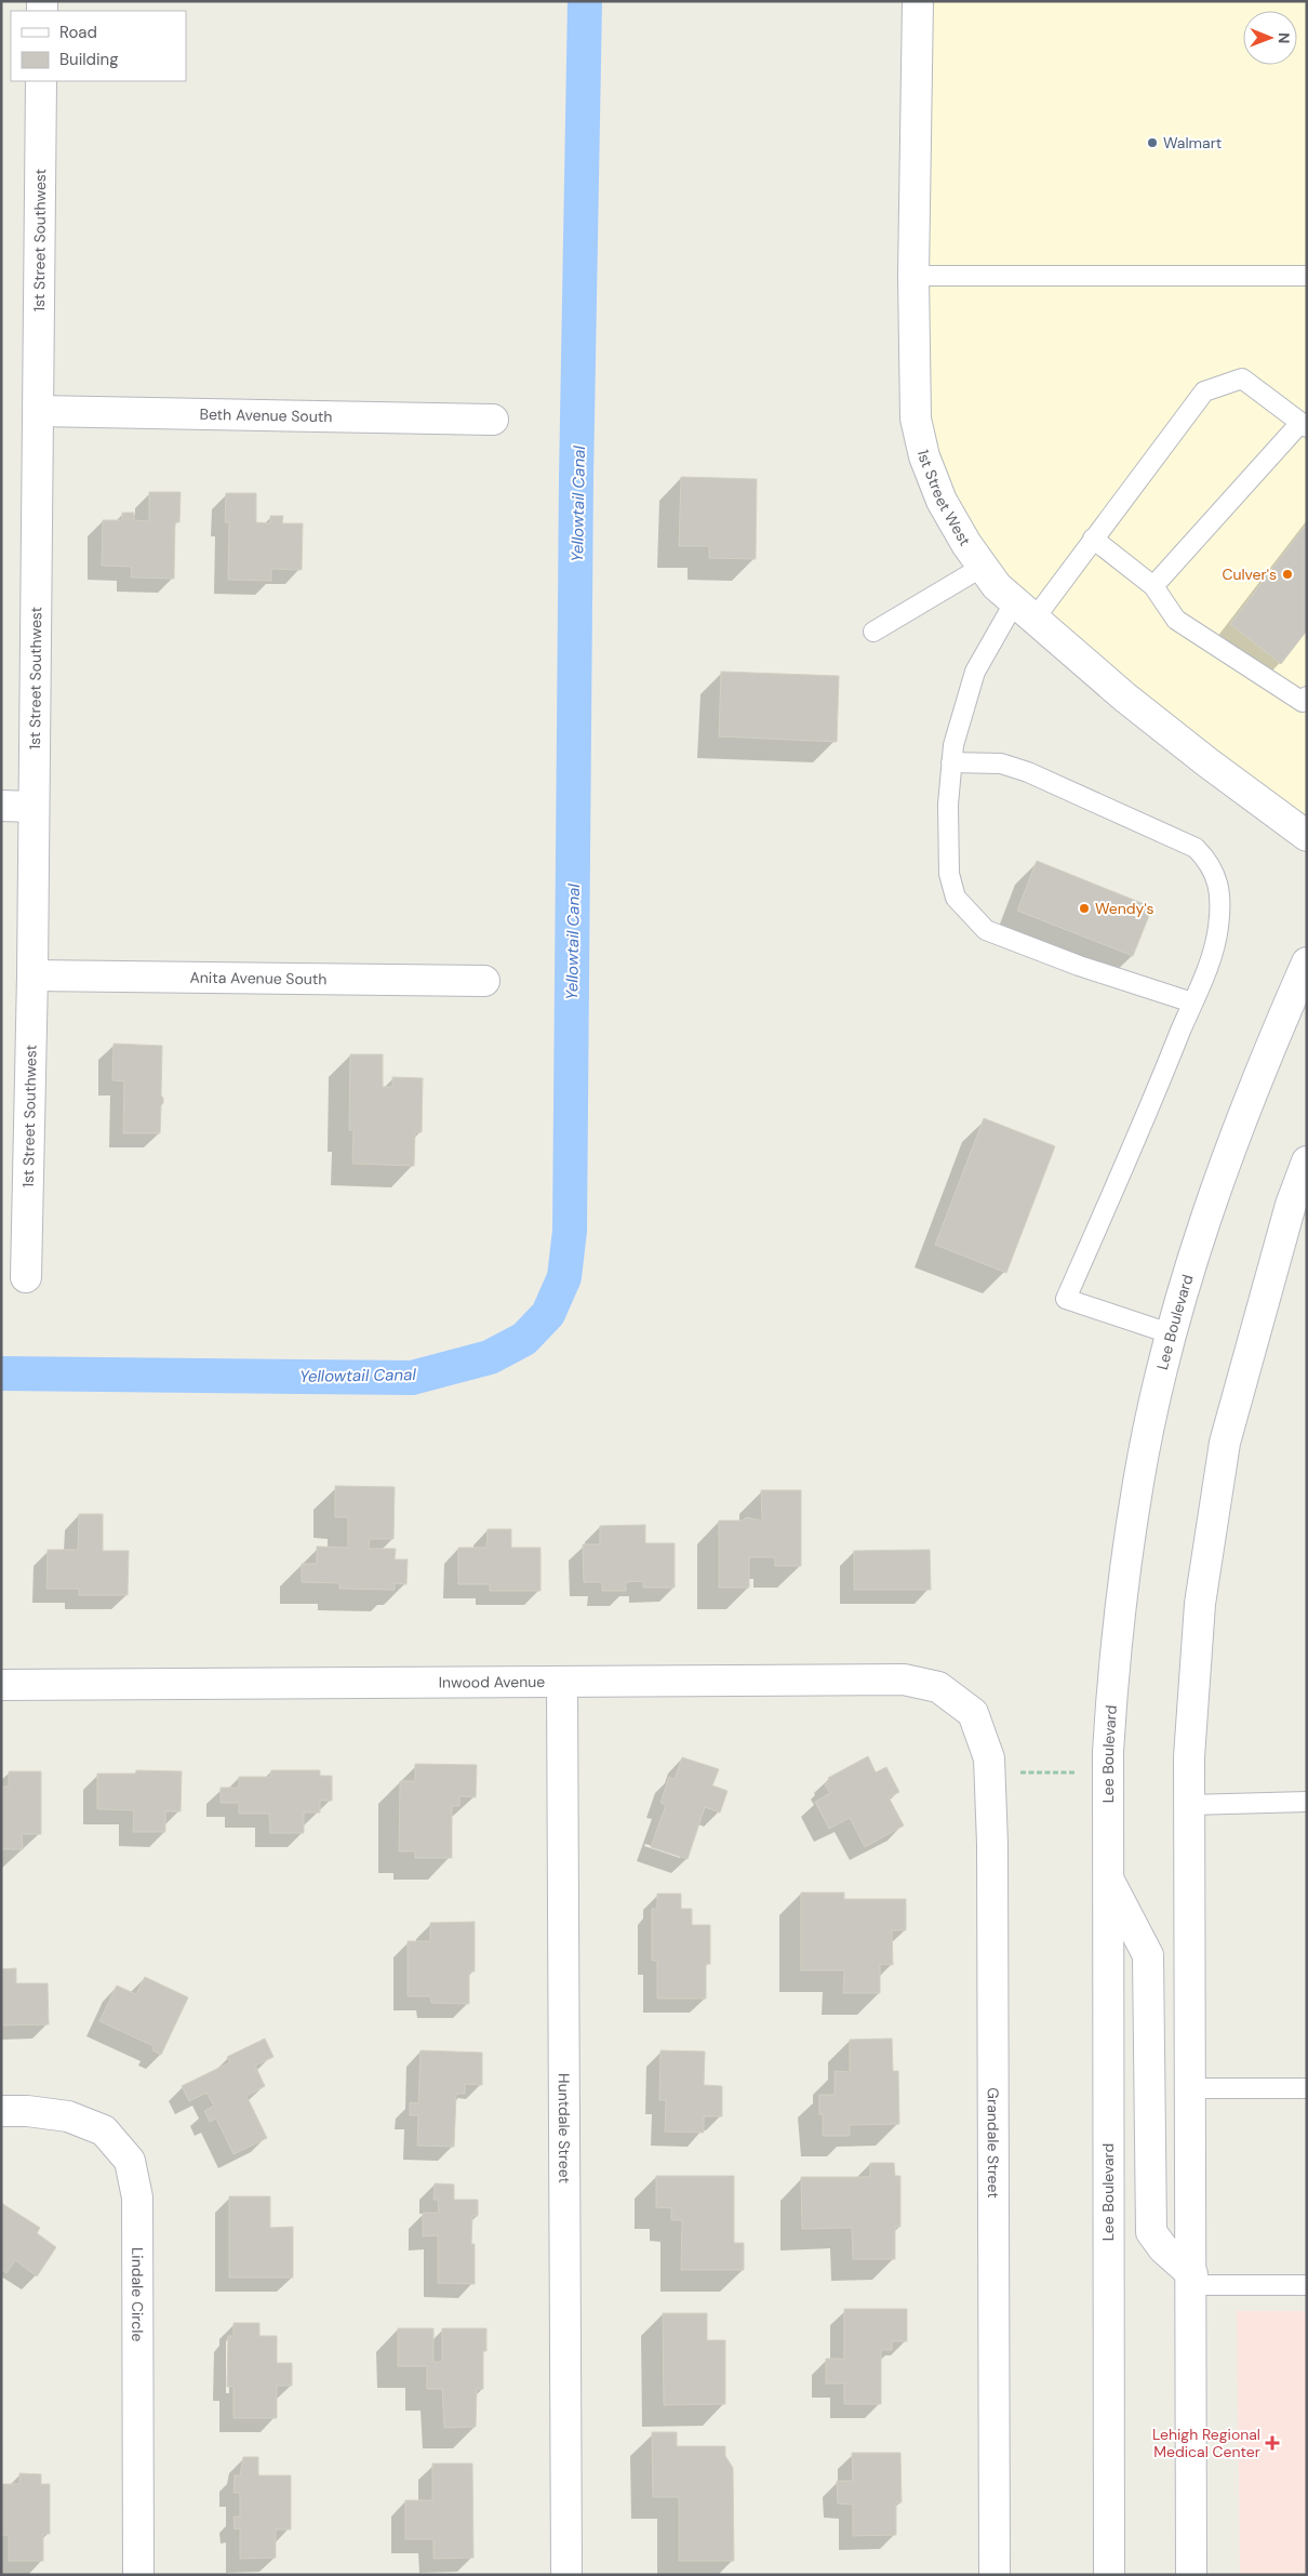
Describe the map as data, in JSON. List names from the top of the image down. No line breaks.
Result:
{"streets":{"street":["1st Street Southwest","Beth Avenue South","1st Street West","Anita Avenue South","Lee Boulevard","Inwood Avenue","Huntdale Street","Grandale Street","Lindale Circle"]},"crossings":[["1st Street Southwest","Beth Avenue South"],["1st Street Southwest","Anita Avenue South"],["Inwood Avenue","Huntdale Street"],["Inwood Avenue","Grandale Street"]],"water":["Yellowtail Canal"],"places":{"other":["Walmart","Culver's","Wendy's"],"health":["Lehigh Regional Medical Center"]},"legend":["Road","Building"],"north":"right"}
